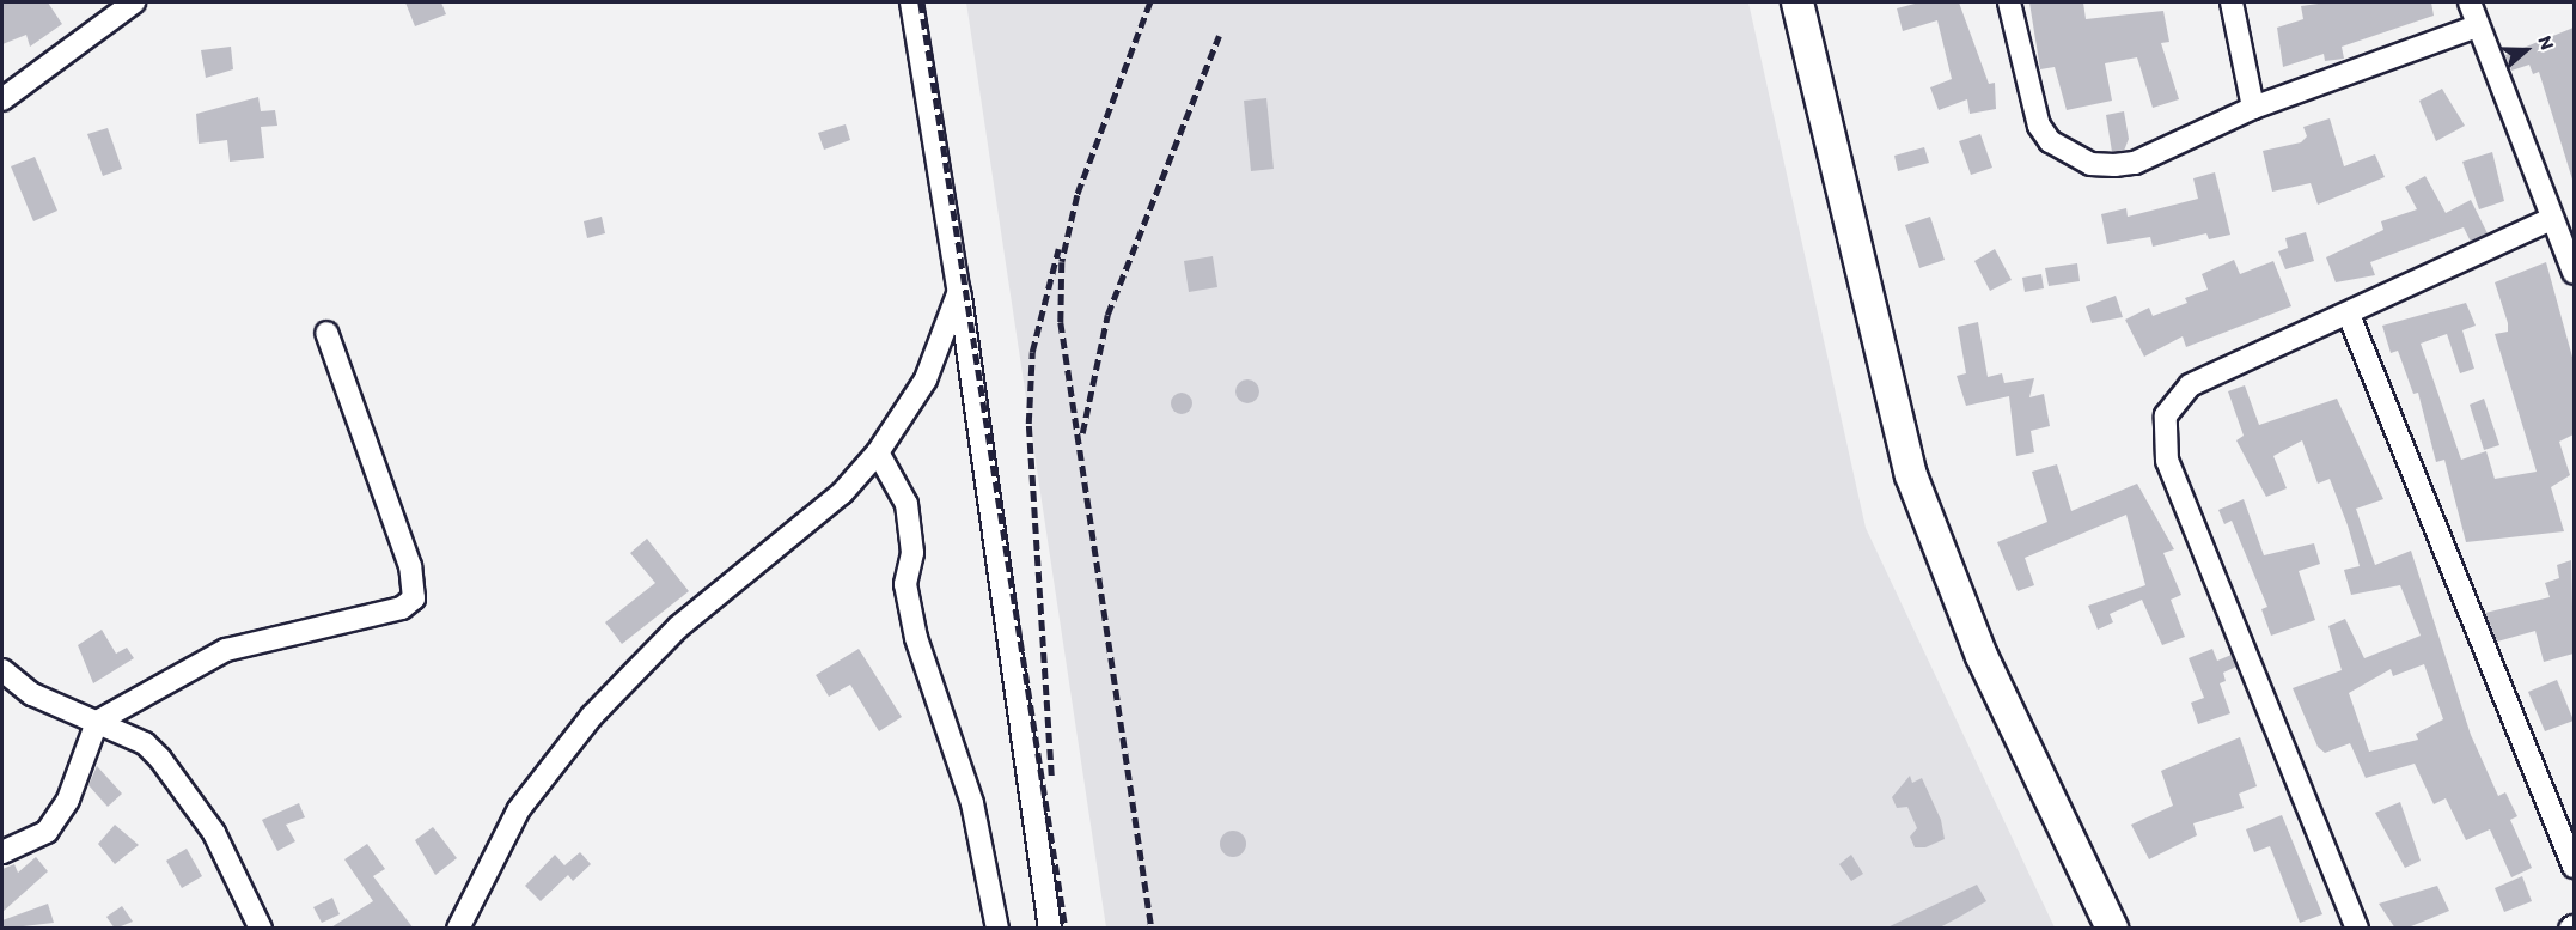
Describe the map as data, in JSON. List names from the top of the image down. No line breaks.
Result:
{"north":"right"}
